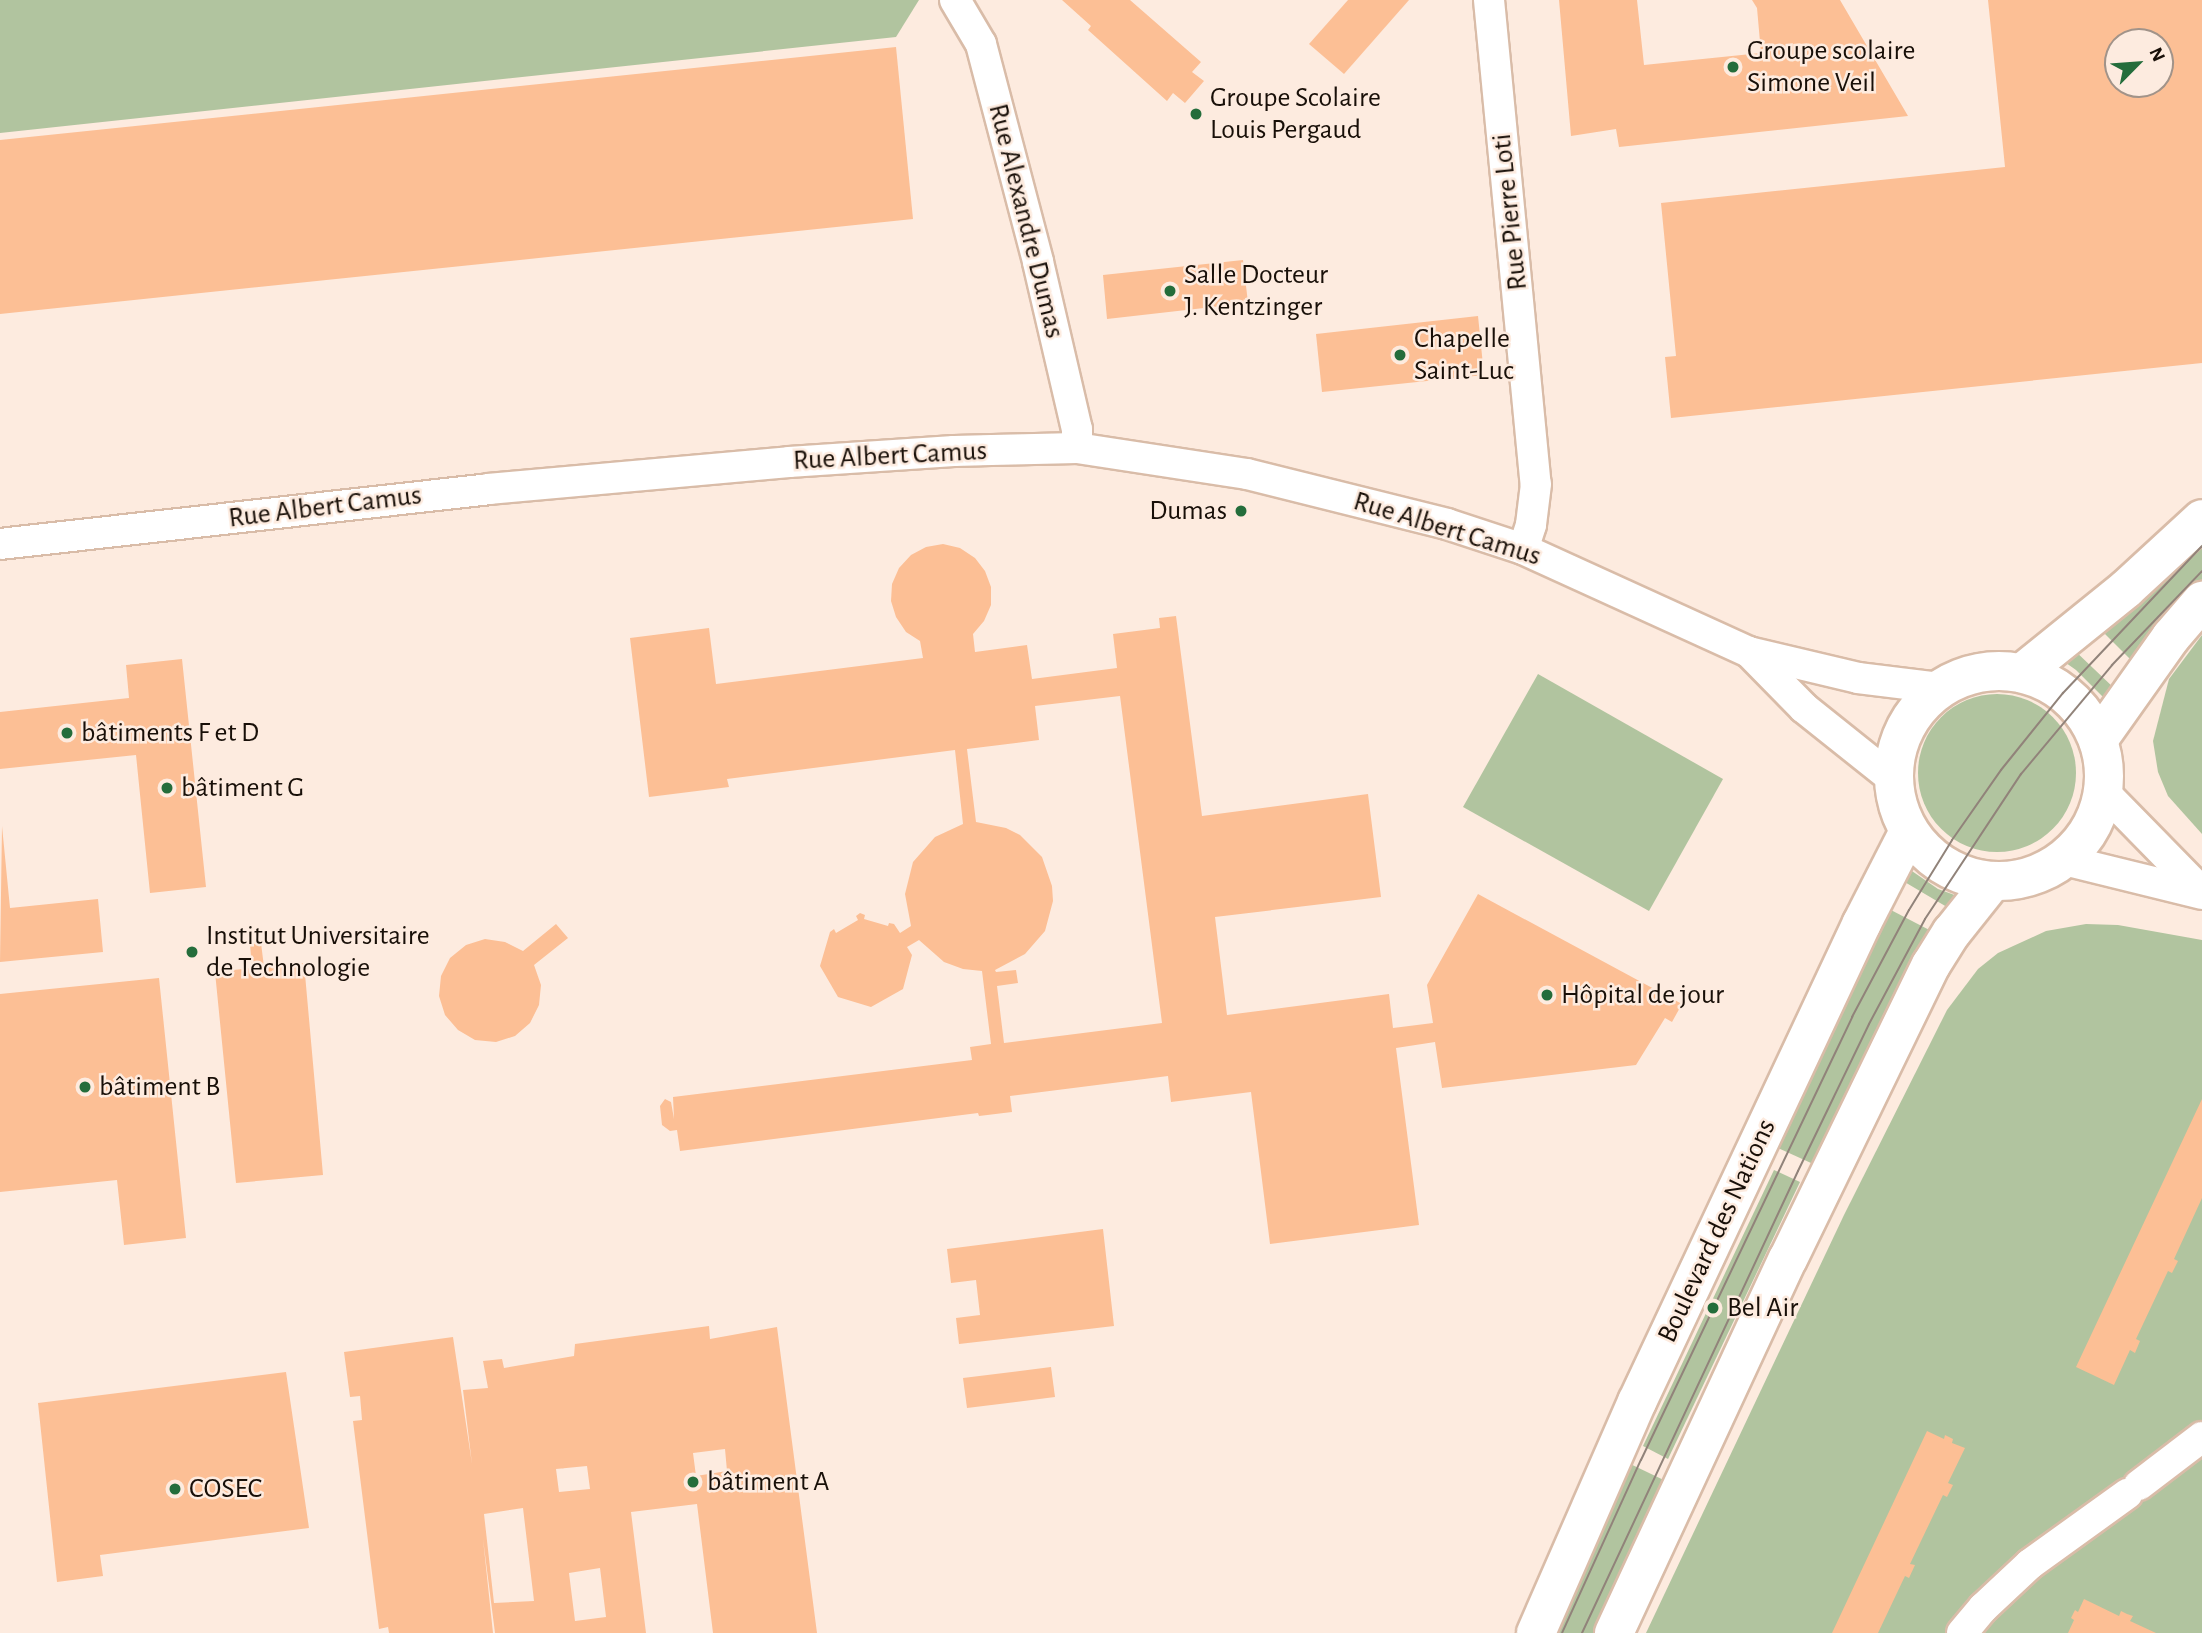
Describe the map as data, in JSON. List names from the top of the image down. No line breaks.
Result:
{"streets":{"main road":["Boulevard des Nations"],"street":["Rue Pierre Loti","Rue Alexandre Dumas","Rue Albert Camus"]},"crossings":[["Rue Pierre Loti","Rue Albert Camus"],["Rue Alexandre Dumas","Rue Albert Camus"],["Rue Albert Camus","Boulevard des Nations"]],"places":["Groupe scolaire Simone Veil","Groupe Scolaire Louis Pergaud","Salle Docteur J. Kentzinger","Chapelle Saint-Luc","Dumas","bâtiments F et D","bâtiment G","Institut Universitaire de Technologie","Hôpital de jour","bâtiment B","Bel Air","bâtiment A","COSEC"],"north":"top right"}
